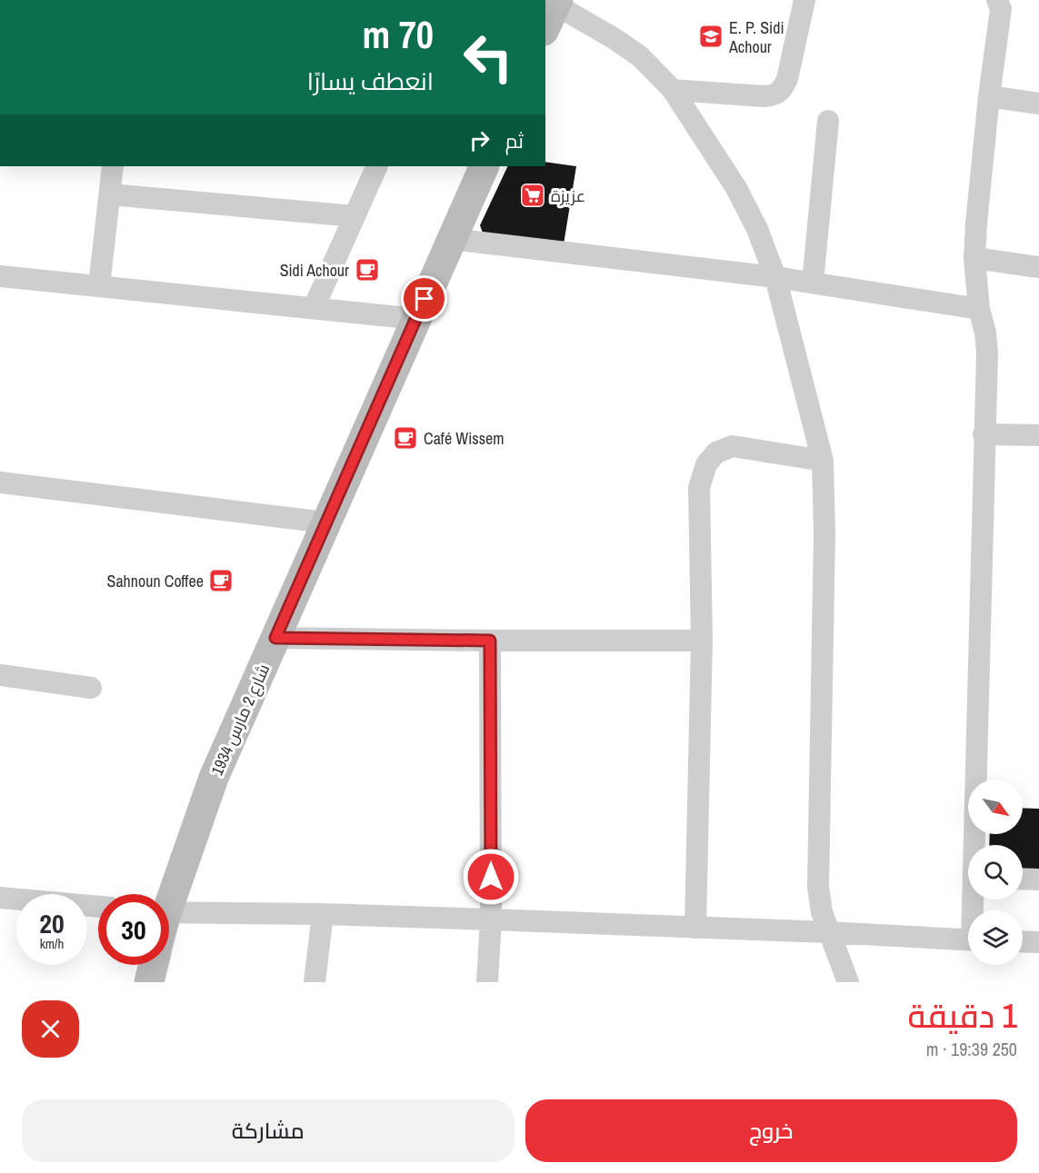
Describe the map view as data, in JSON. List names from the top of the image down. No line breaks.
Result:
{"streets":{"street":["شارع 2 مارس 1934"]},"places":{"school or university":["E. P. Sidi Achour"],"supermarket":["عزيزة"],"cafe":["Sidi Achour","Café Wissem","Sahnoun Coffee"]},"north":"bottom right","page":{"turn":["70 m","انعطف يسارًا"],"then":"ثم","speed":"20 km/h","limit":"30","heading":["1 دقيقة","250 m · 19:39"],"buttons":["خروج","مشاركة"]}}
